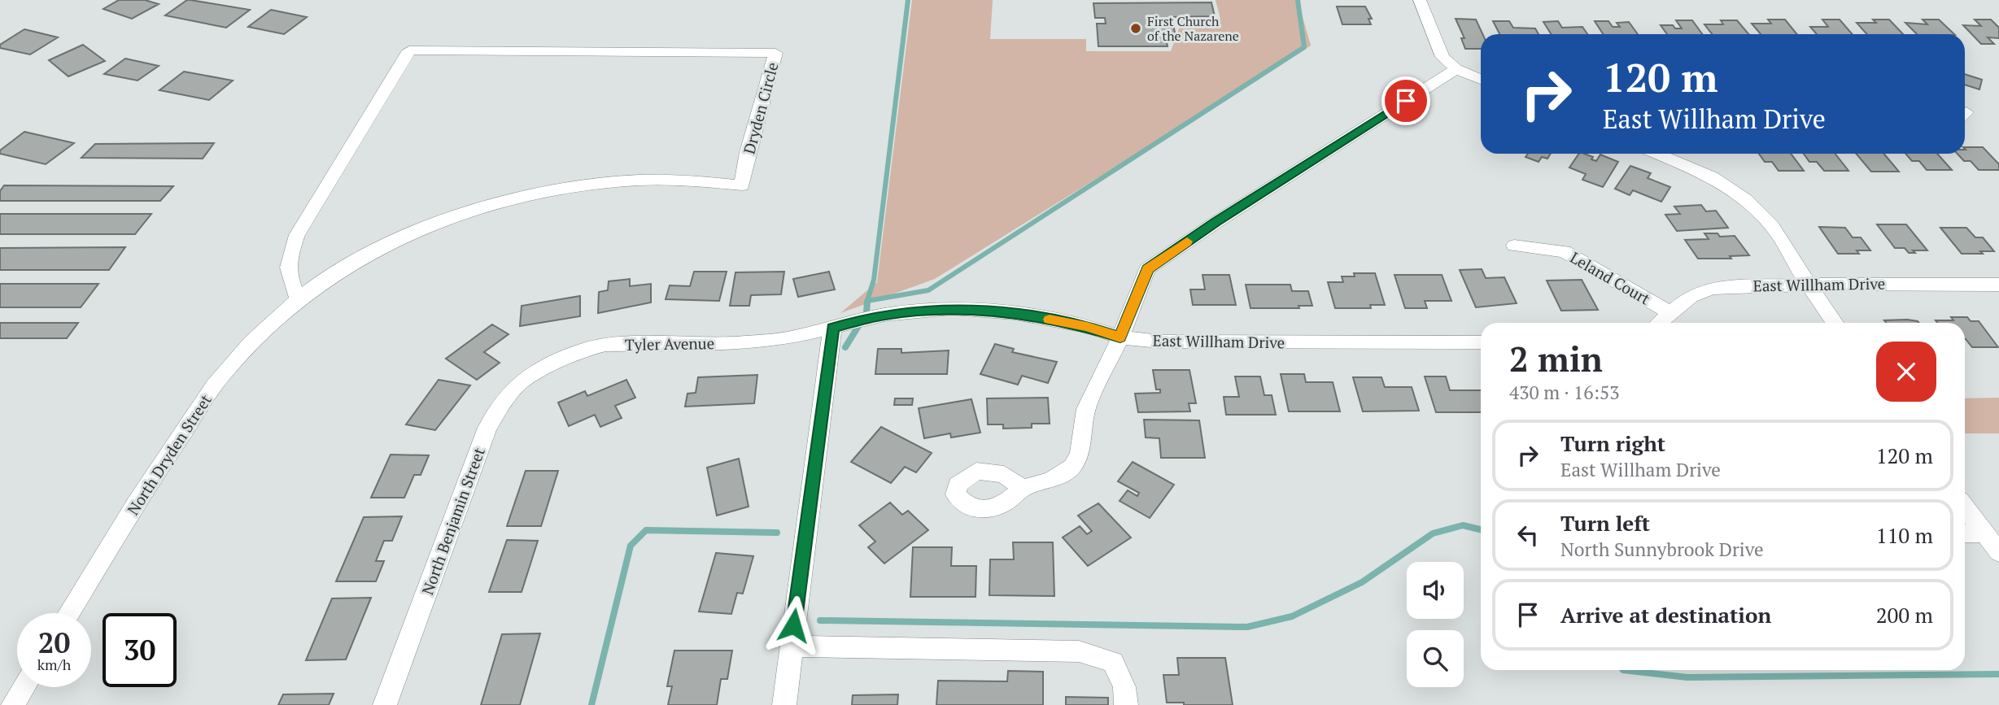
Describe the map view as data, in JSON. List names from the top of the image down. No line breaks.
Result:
{"streets":{"street":["Dryden Circle","Leland Court","East Willham Drive","Tyler Avenue","North Dryden Street","North Benjamin Street"]},"crossings":[["Dryden Circle","North Dryden Street"],["Leland Court","East Willham Drive"],["East Willham Drive","Tyler Avenue"],["Tyler Avenue","North Benjamin Street"]],"places":["First Church of the Nazarene"],"page":{"turn":["120 m","East Willham Drive"],"heading":["2 min","430 m · 16:53"],"list":[{"name":"Turn right","note":"East Willham Drive","value":"120 m"},{"name":"Turn left","note":"North Sunnybrook Drive","value":"110 m"},{"name":"Arrive at destination","value":"200 m"}],"speed":"20 km/h","limit":"30"}}
